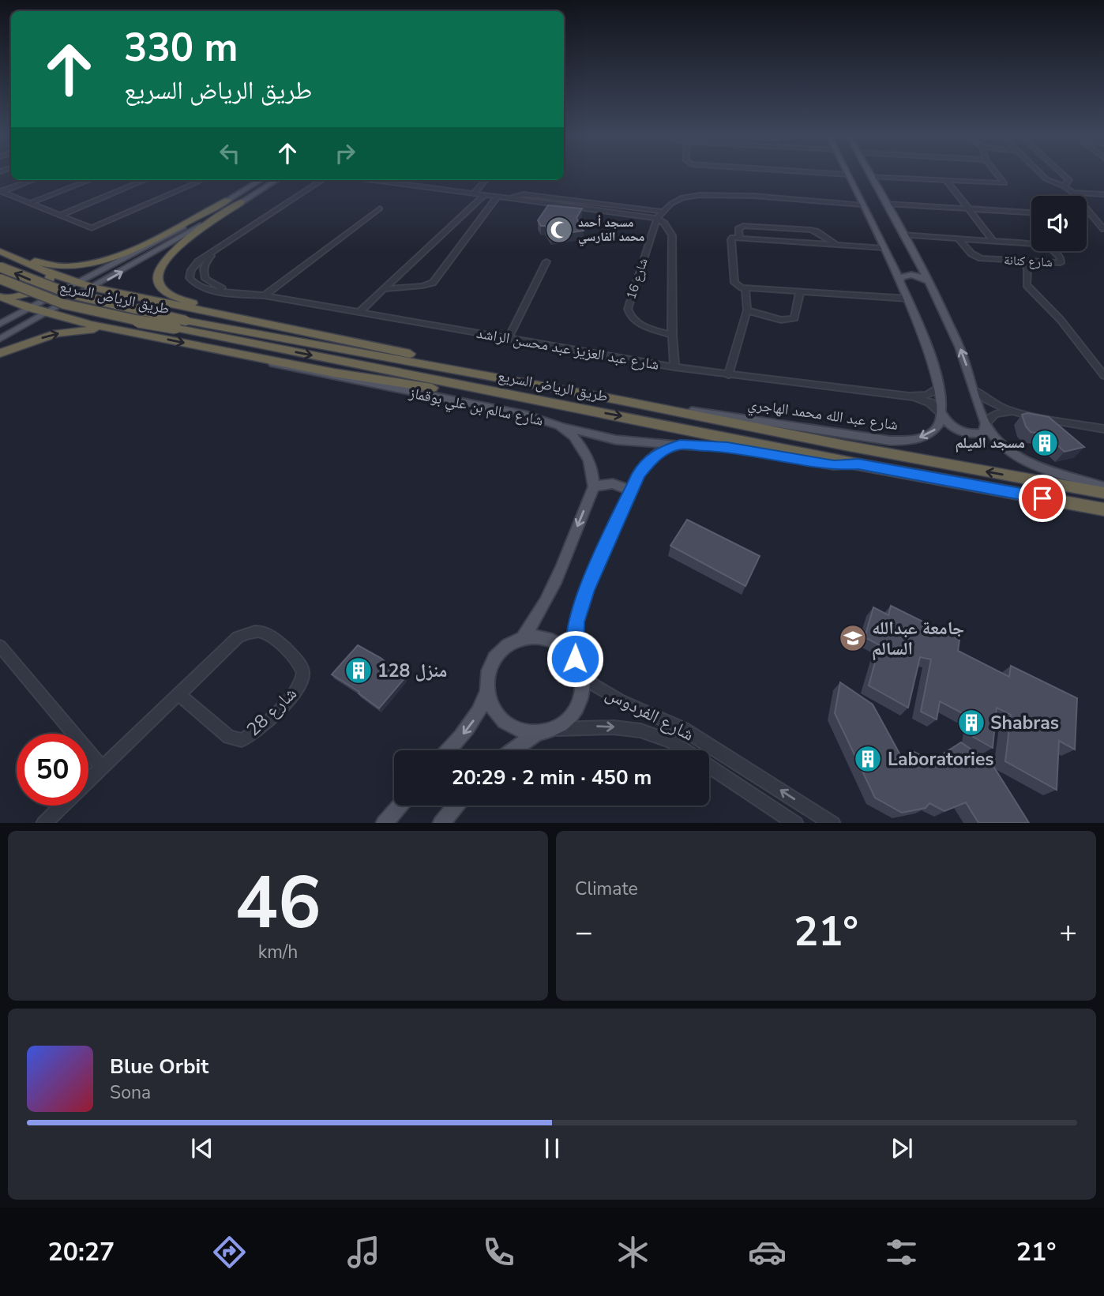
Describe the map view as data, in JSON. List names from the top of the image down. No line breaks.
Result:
{"streets":{"highway":["طريق الرياض السريع"],"main road":["شارع سالم بن علي بوقماز","شارع عبد الله محمد الهاجري"],"street":["شارع كنانة","شارع 16","شارع عبد العزيز عبد محسن الراشد","شارع 28","شارع الفردوس"]},"crossings":[["شارع 16","شارع عبد العزيز عبد محسن الراشد"],["طريق الرياض السريع","شارع عبد الله محمد الهاجري"],["شارع عبد العزيز عبد محسن الراشد","شارع عبد الله محمد الهاجري"]],"places":{"mosque":["مسجد أحمد محمد الفارسي"],"building":["مسجد الميلم","منزل 128","Shabras","Laboratories"],"school or university":["جامعة عبدالله السالم"]},"page":{"turn":["330 m","طريق الرياض السريع"],"limit":"50","trip":"20:29 · 2 min · 450 m","tile":[["46","km/h"],"Climate"],"heat":["−","21°","+"],"song":["Blue Orbit","Sona"],"tabs":["20:27","21°"]}}
